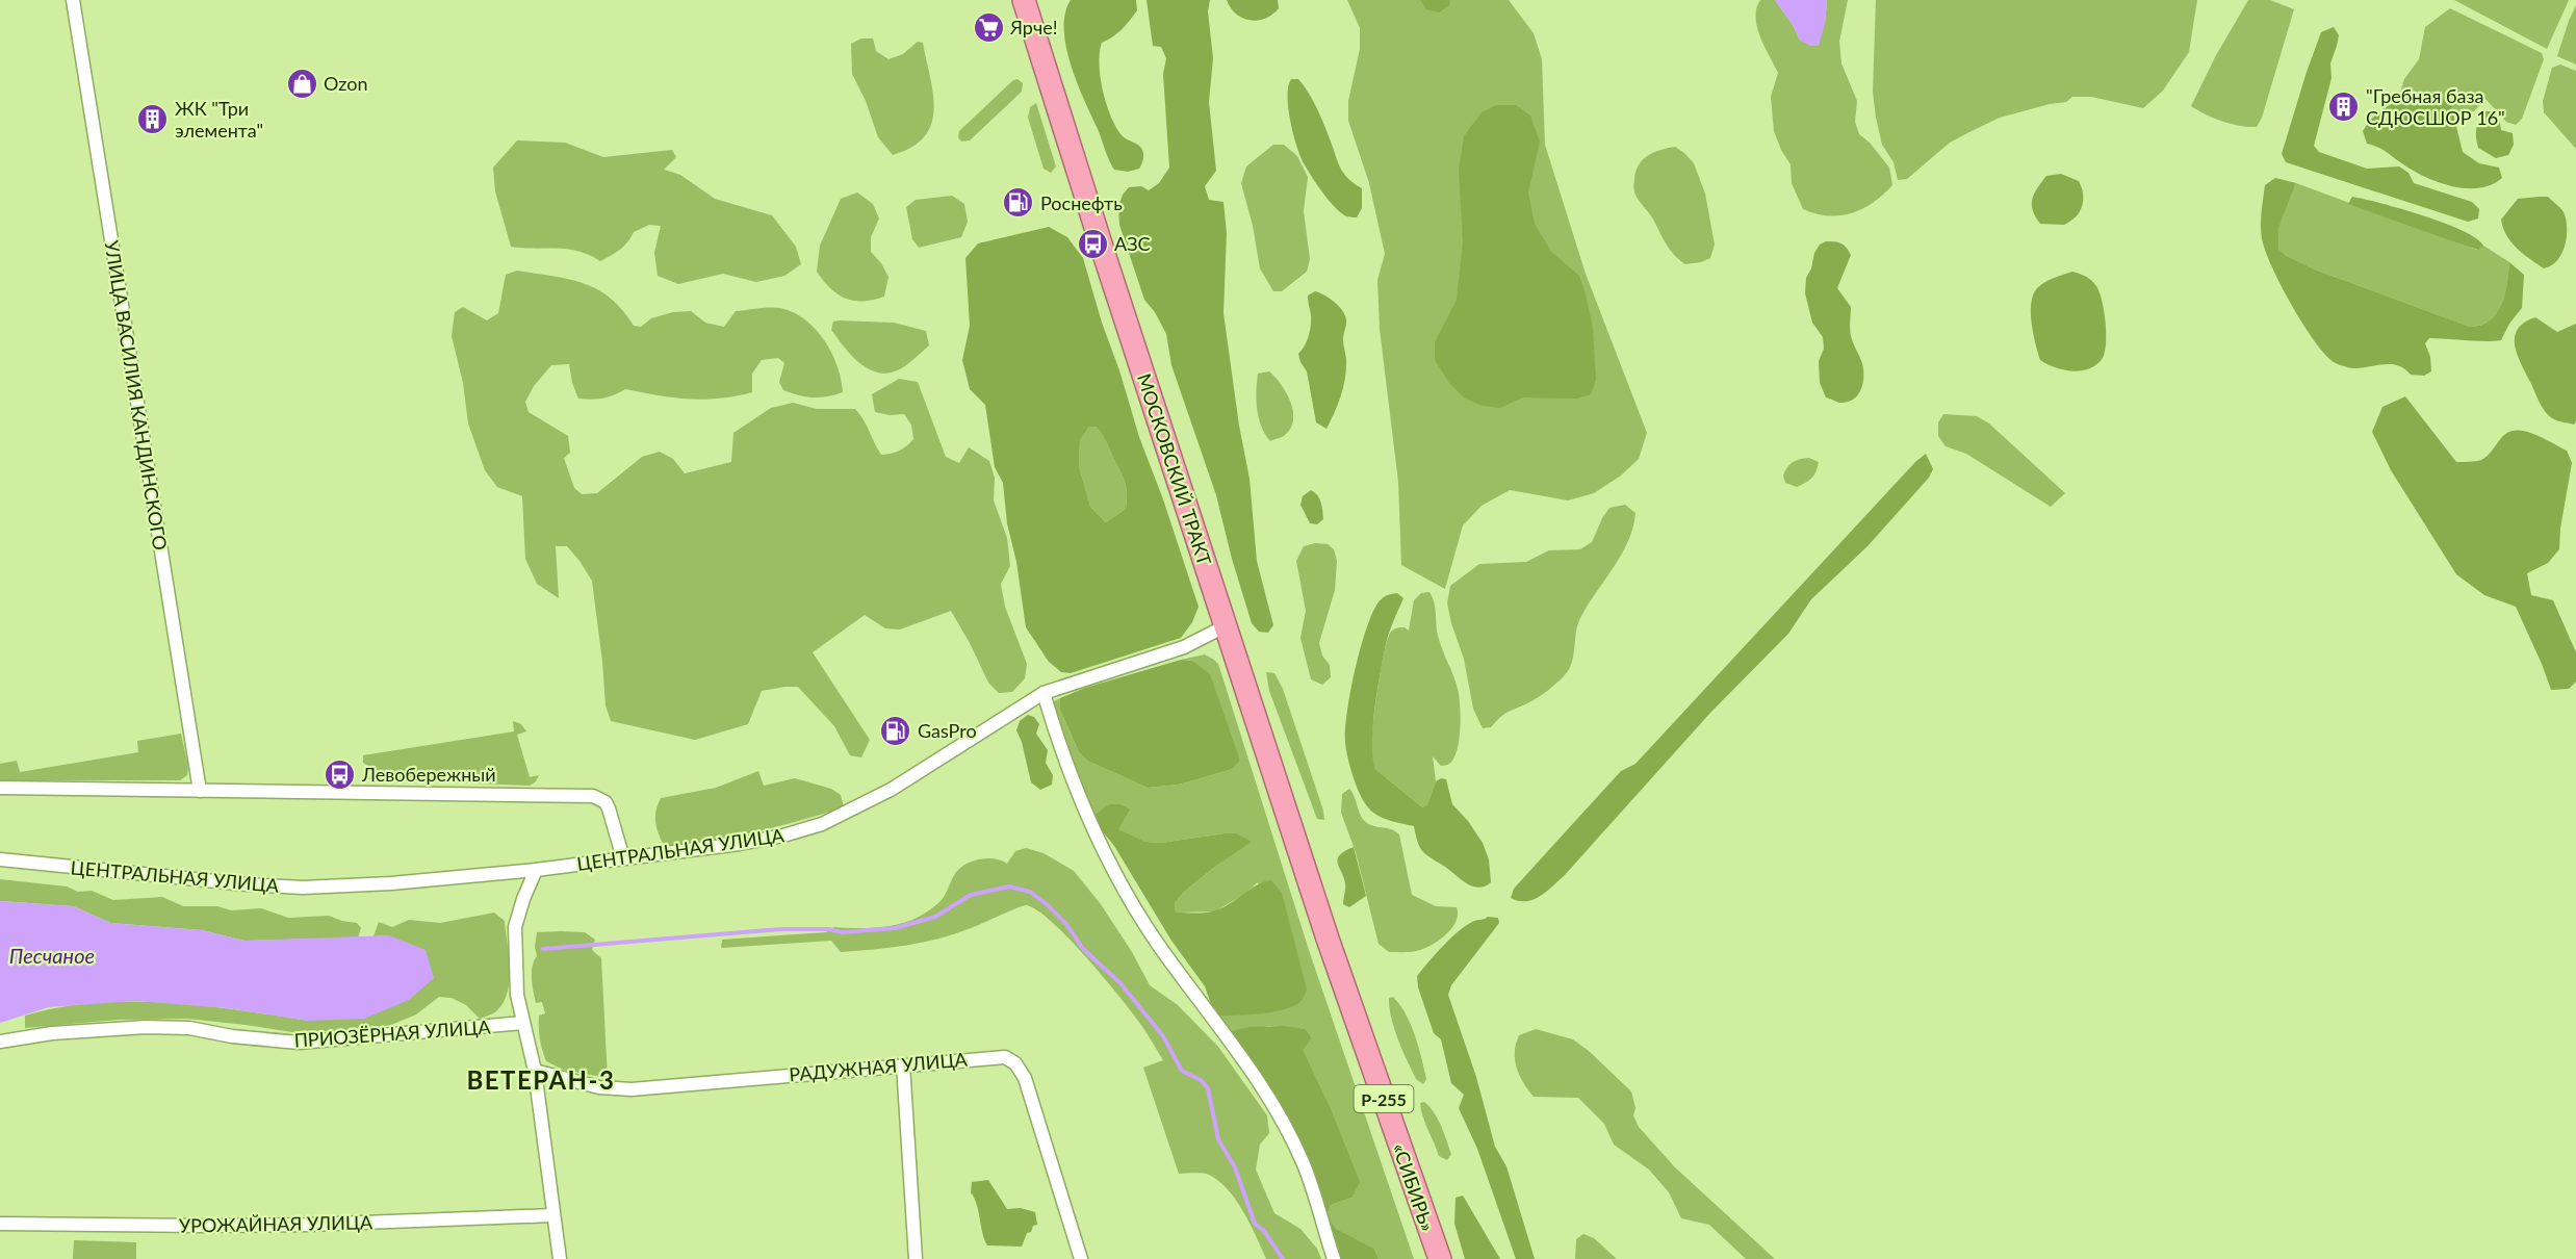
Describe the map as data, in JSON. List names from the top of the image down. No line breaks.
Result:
{"streets":{"highway":["МОСКОВСКИЙ ТРАКТ","Р-255","«СИБИРЬ»"],"street":["УЛИЦА ВАСИЛИЯ КАНДИНСКОГО","ЦЕНТРАЛЬНАЯ УЛИЦА","ПРИОЗЁРНАЯ УЛИЦА","РАДУЖНАЯ УЛИЦА","УРОЖАЙНАЯ УЛИЦА"]},"crossings":[["МОСКОВСКИЙ ТРАКТ","ЦЕНТРАЛЬНАЯ УЛИЦА"],["МОСКОВСКИЙ ТРАКТ","«СИБИРЬ»"]],"districts":["ВЕТЕРАН-3"],"water":["Песчаное"],"places":{"supermarket":["Ярче!"],"shop":["Ozon"],"building":["\"Гребная база СДЮСШОР 16\"","ЖК \"Три элемента\""],"fuel station":["Роснефть","GasPro"],"bus stop":["АЗС","Левобережный"]}}
